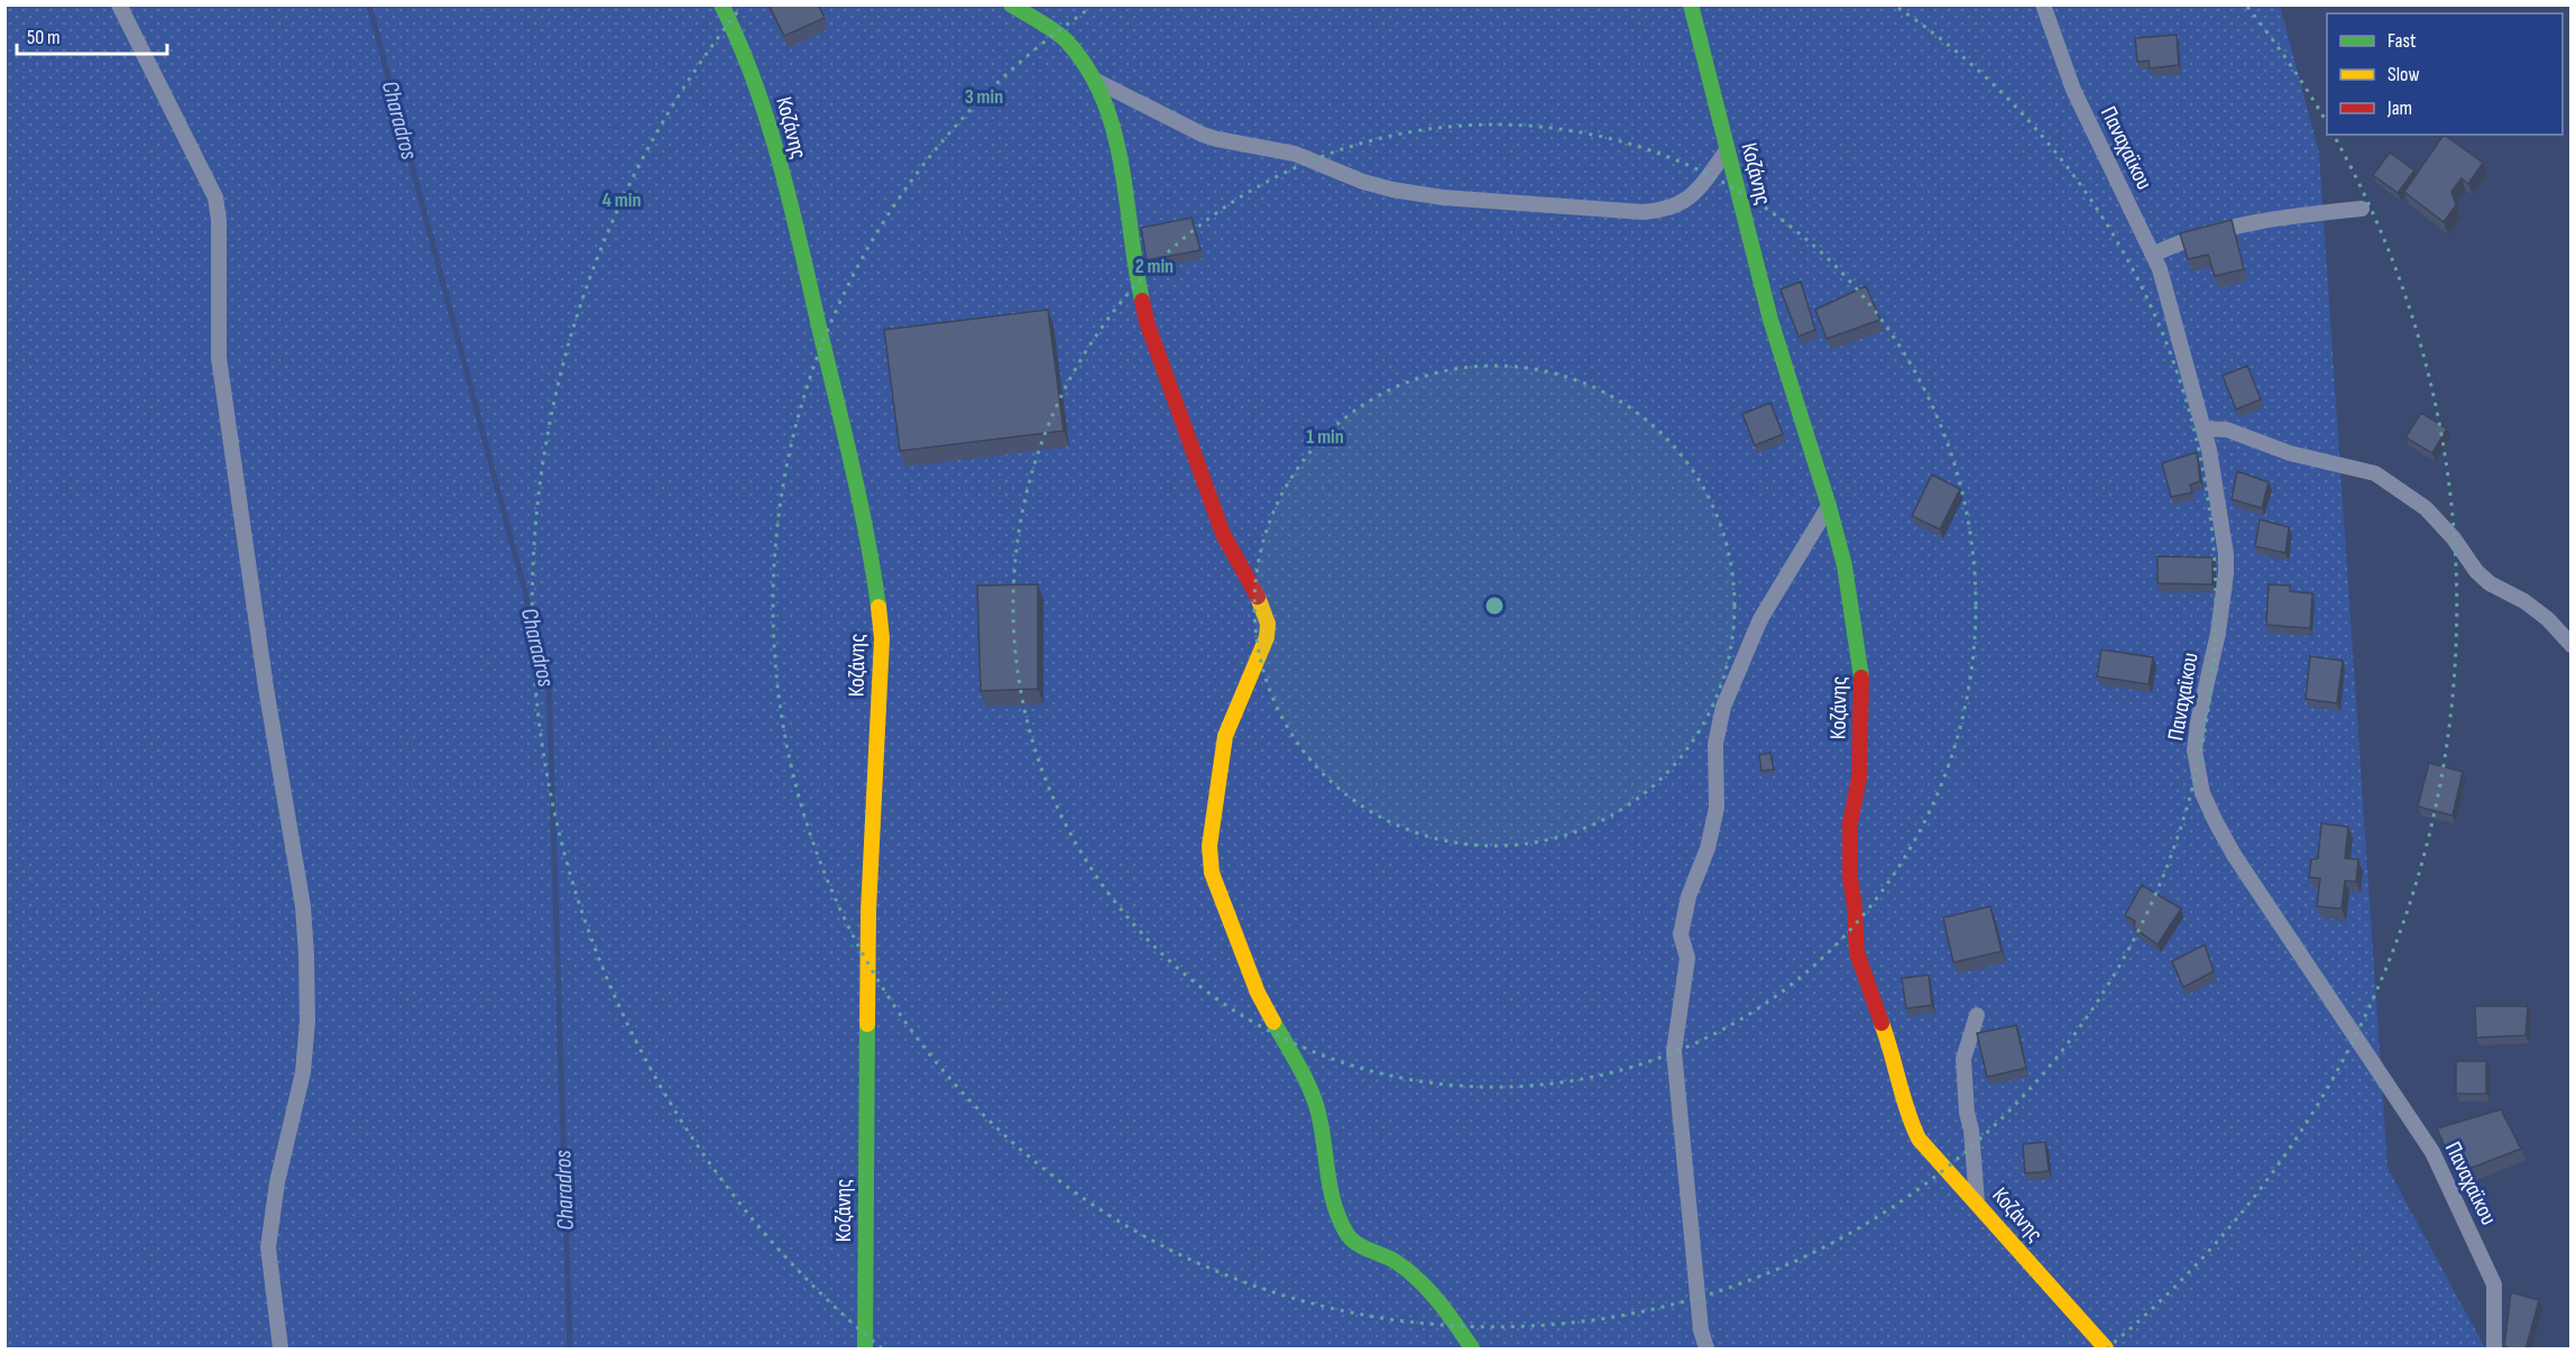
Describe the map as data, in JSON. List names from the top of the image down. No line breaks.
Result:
{"streets":{"street":["Κοζάνης","Παναχαϊκου"]},"water":["Charadros"],"legend":["Fast","Slow","Jam"],"scale_bar":"50 m","rings":["3 min","4 min","2 min","1 min"]}
